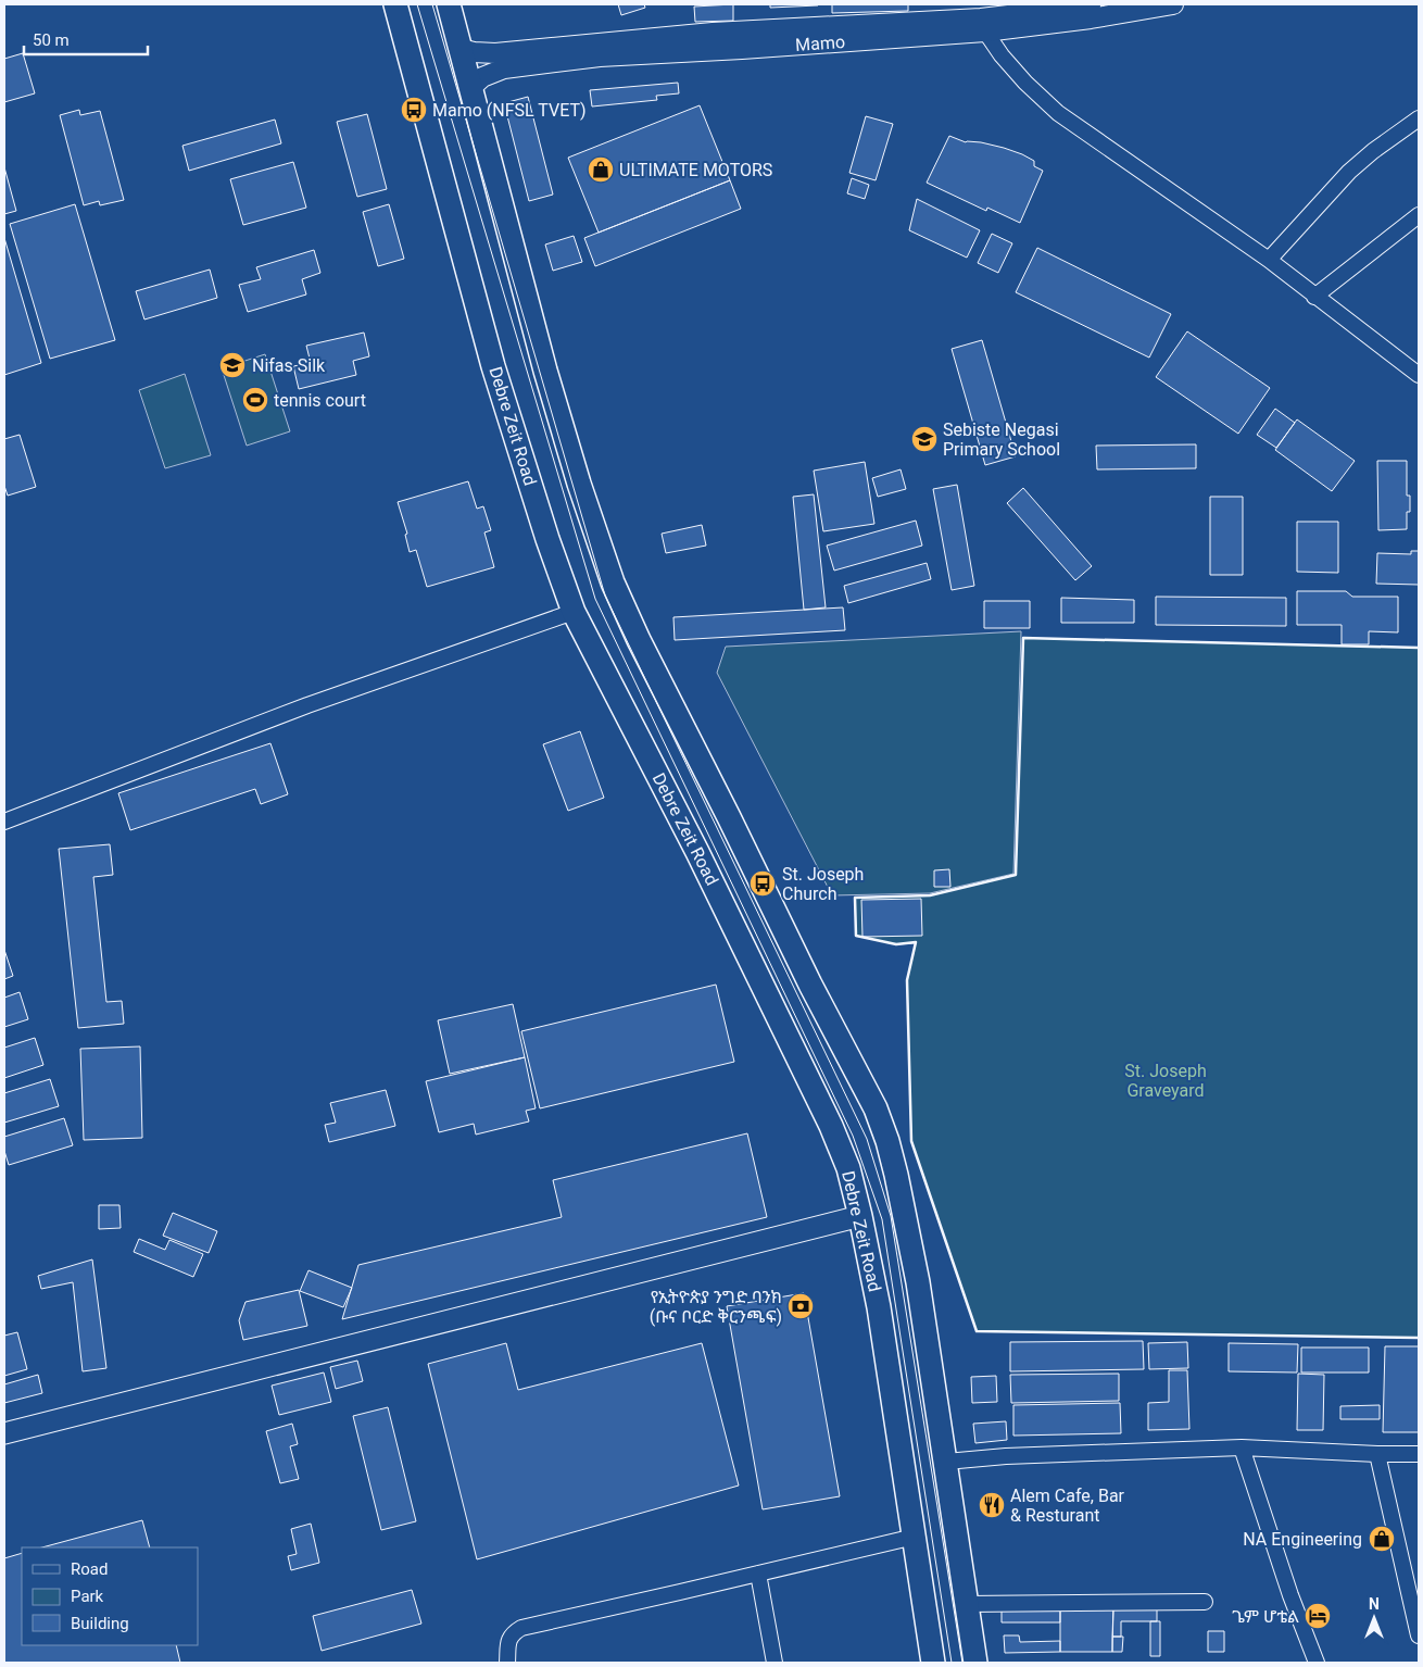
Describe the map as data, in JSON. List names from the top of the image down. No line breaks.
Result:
{"streets":{"main road":["Debre Zeit Road"],"street":["Mamo"]},"parks":["St. Joseph Graveyard"],"places":{"bus stop":["Mamo (NFSL TVET)","St. Joseph Church"],"shop":["ULTIMATE MOTORS","NA Engineering"],"school or university":["Nifas Silk","Sebiste Negasi Primary School"],"sports":["tennis court"],"bank":["የኢትዮጵያ ንግድ ባንክ (ቡና ቦርድ ቅርንጫፍ)"],"restaurant":["Alem Cafe, Bar & Resturant"],"hotel":["ጌም ሆቴል"]},"legend":["Road","Park","Building"],"scale_bar":"50 m","north":"top"}
